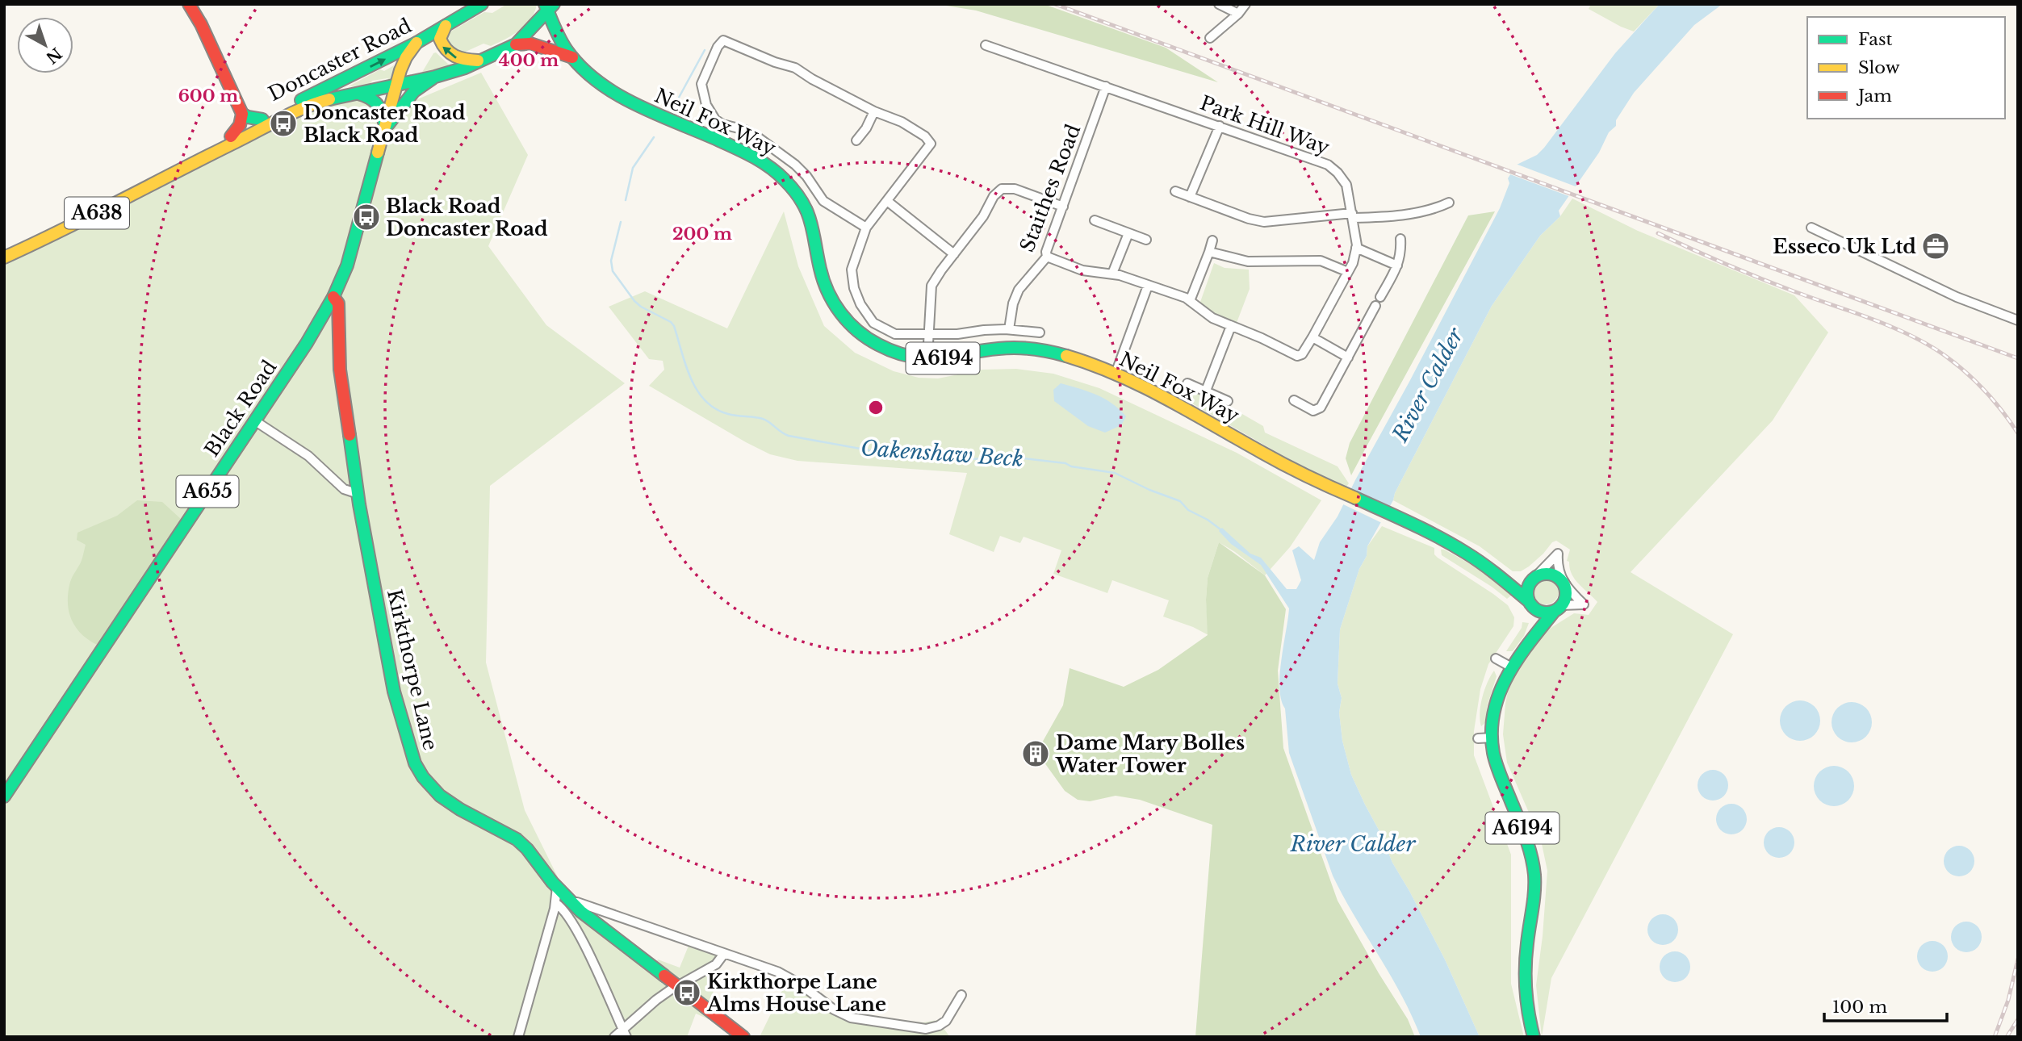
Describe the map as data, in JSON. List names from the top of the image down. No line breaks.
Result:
{"streets":{"main road":["Doncaster Road","Neil Fox Way","A638","A6194","Black Road","A655","Kirkthorpe Lane"],"street":["Park Hill Way","Staithes Road"]},"crossings":[["Doncaster Road","Neil Fox Way"],["Doncaster Road","Black Road"],["Neil Fox Way","A6194"],["Park Hill Way","Staithes Road"],["Black Road","Kirkthorpe Lane"]],"water":["River Calder","Oakenshaw Beck"],"places":{"bus stop":["Doncaster Road Black Road","Black Road Doncaster Road","Kirkthorpe Lane Alms House Lane"],"office":["Esseco Uk Ltd"],"building":["Dame Mary Bolles Water Tower"]},"legend":["Fast","Slow","Jam"],"scale_bar":"100 m","north":"bottom right","rings":["400 m","600 m","200 m"]}
